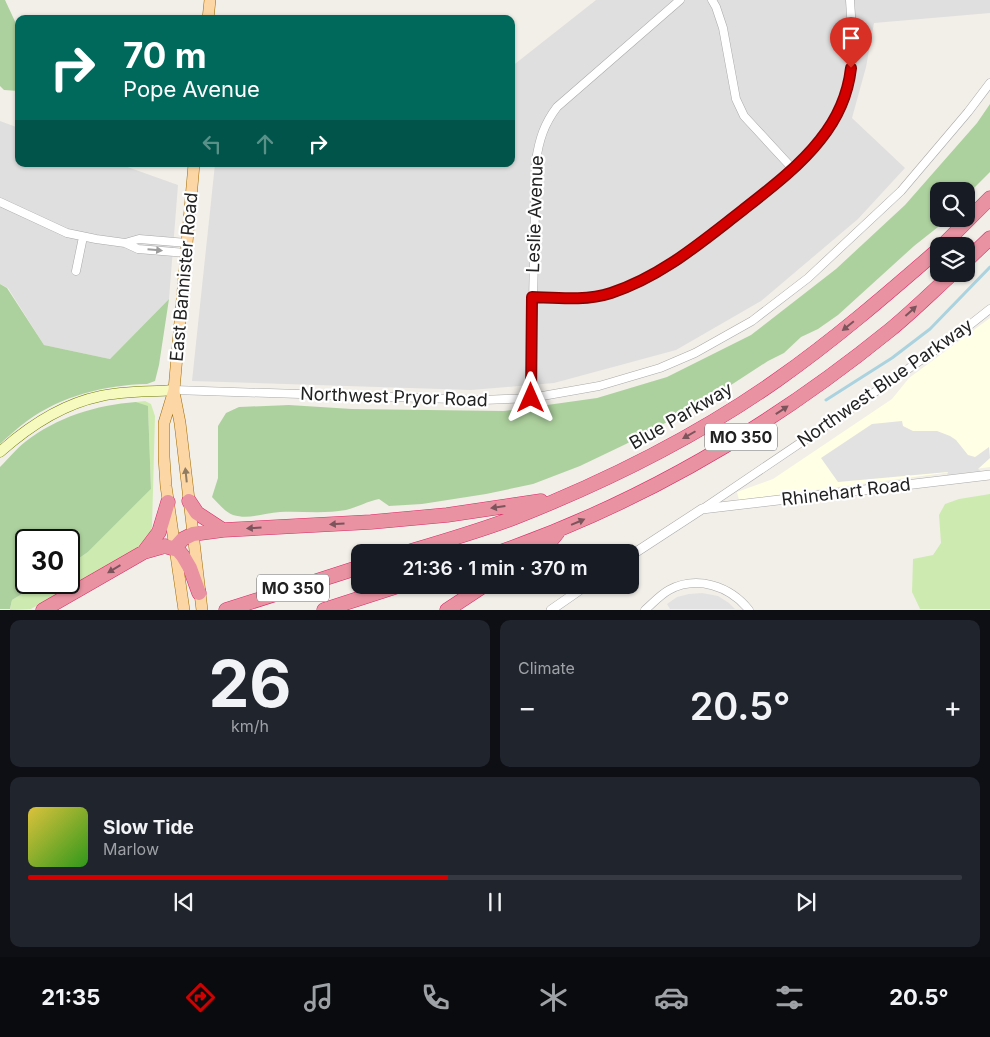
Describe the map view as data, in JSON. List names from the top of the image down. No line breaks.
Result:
{"streets":{"highway":["Blue Parkway","MO 350"],"main road":["East Bannister Road","Northwest Pryor Road"],"street":["Leslie Avenue","Northwest Blue Parkway","Rhinehart Road"]},"crossings":[["Leslie Avenue","Northwest Pryor Road"],["East Bannister Road","Northwest Pryor Road"],["Northwest Blue Parkway","Rhinehart Road"]],"page":{"turn":["70 m","Pope Avenue"],"limit":"30","trip":"21:36 · 1 min · 370 m","tile":[["26","km/h"],"Climate"],"heat":["−","20.5°","+"],"song":["Slow Tide","Marlow"],"tabs":["21:35","20.5°"]}}
